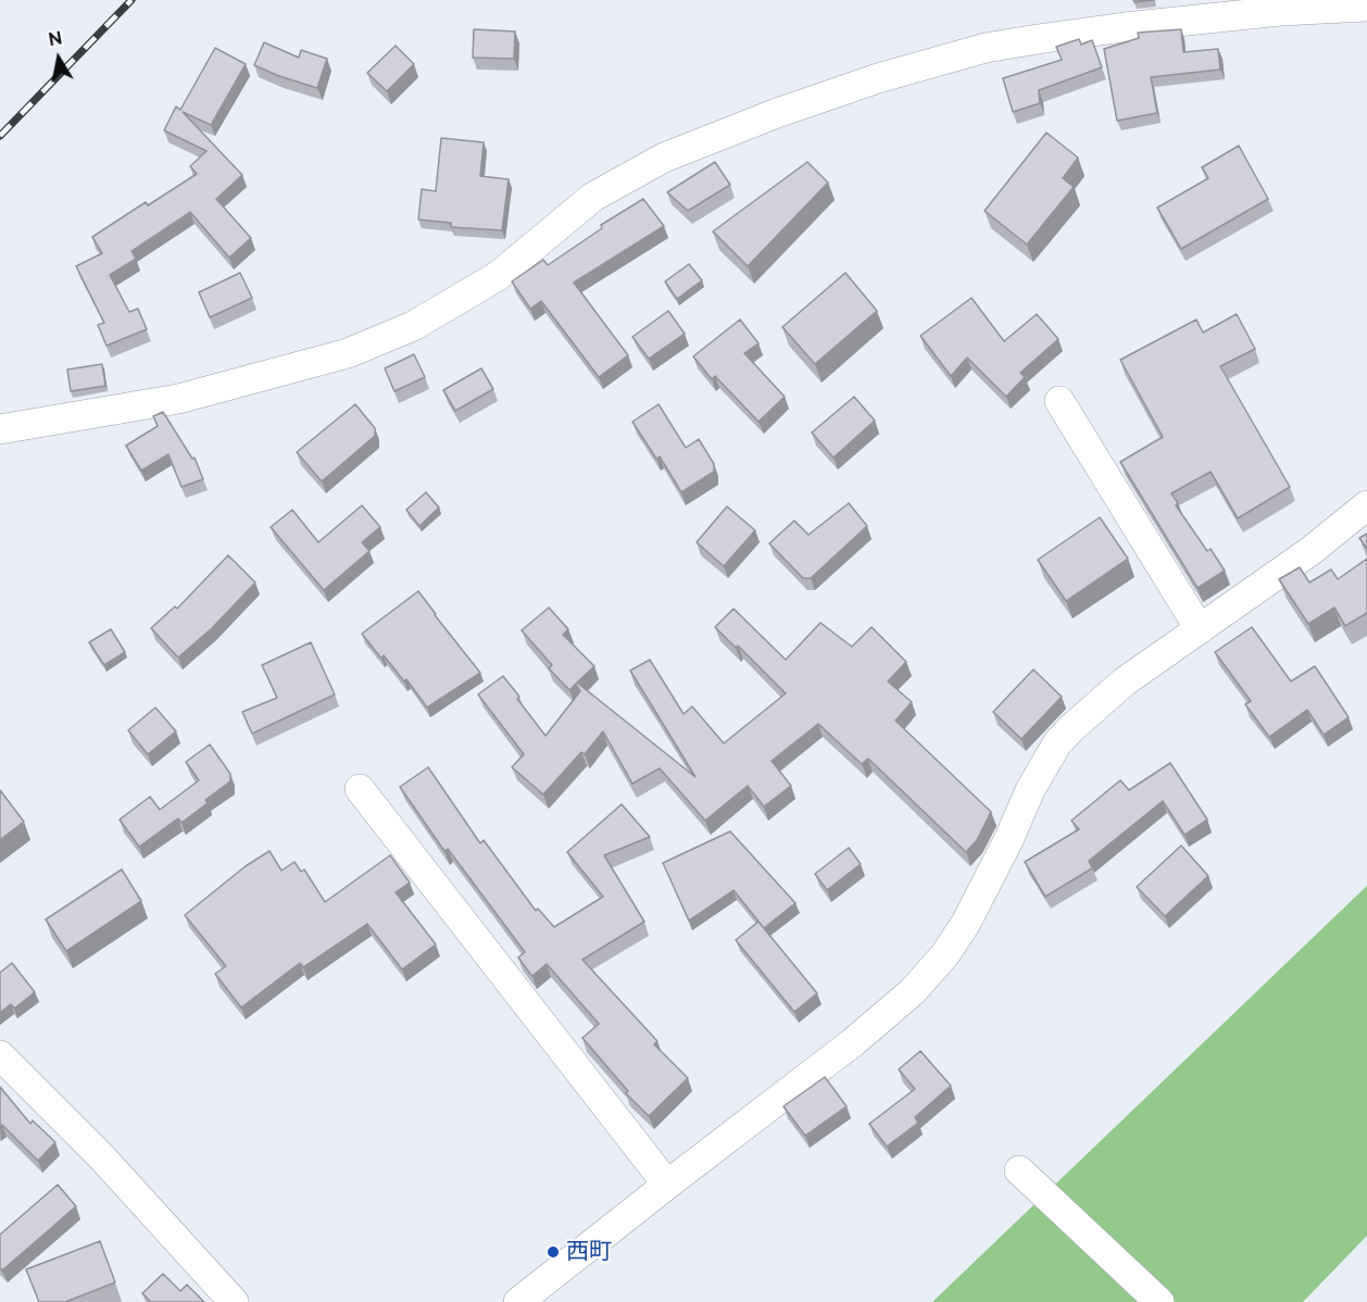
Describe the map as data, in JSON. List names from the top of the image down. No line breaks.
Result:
{"places":["西町"],"north":"top"}
